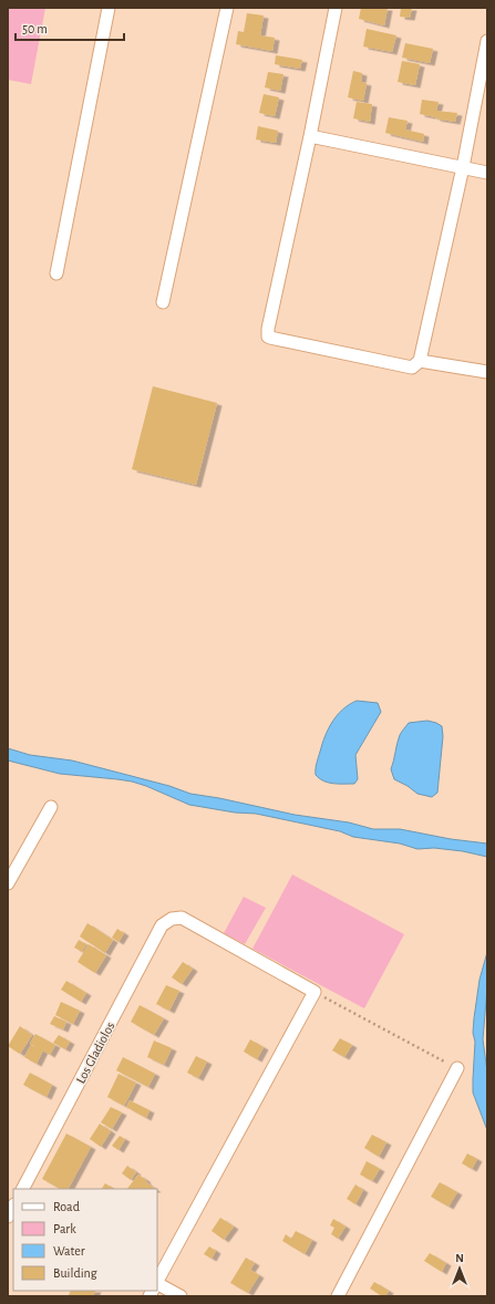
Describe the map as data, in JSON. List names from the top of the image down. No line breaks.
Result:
{"streets":{"street":["Los Gladiolos"]},"legend":["Road","Park","Water","Building"],"scale_bar":"50 m","north":"top"}
